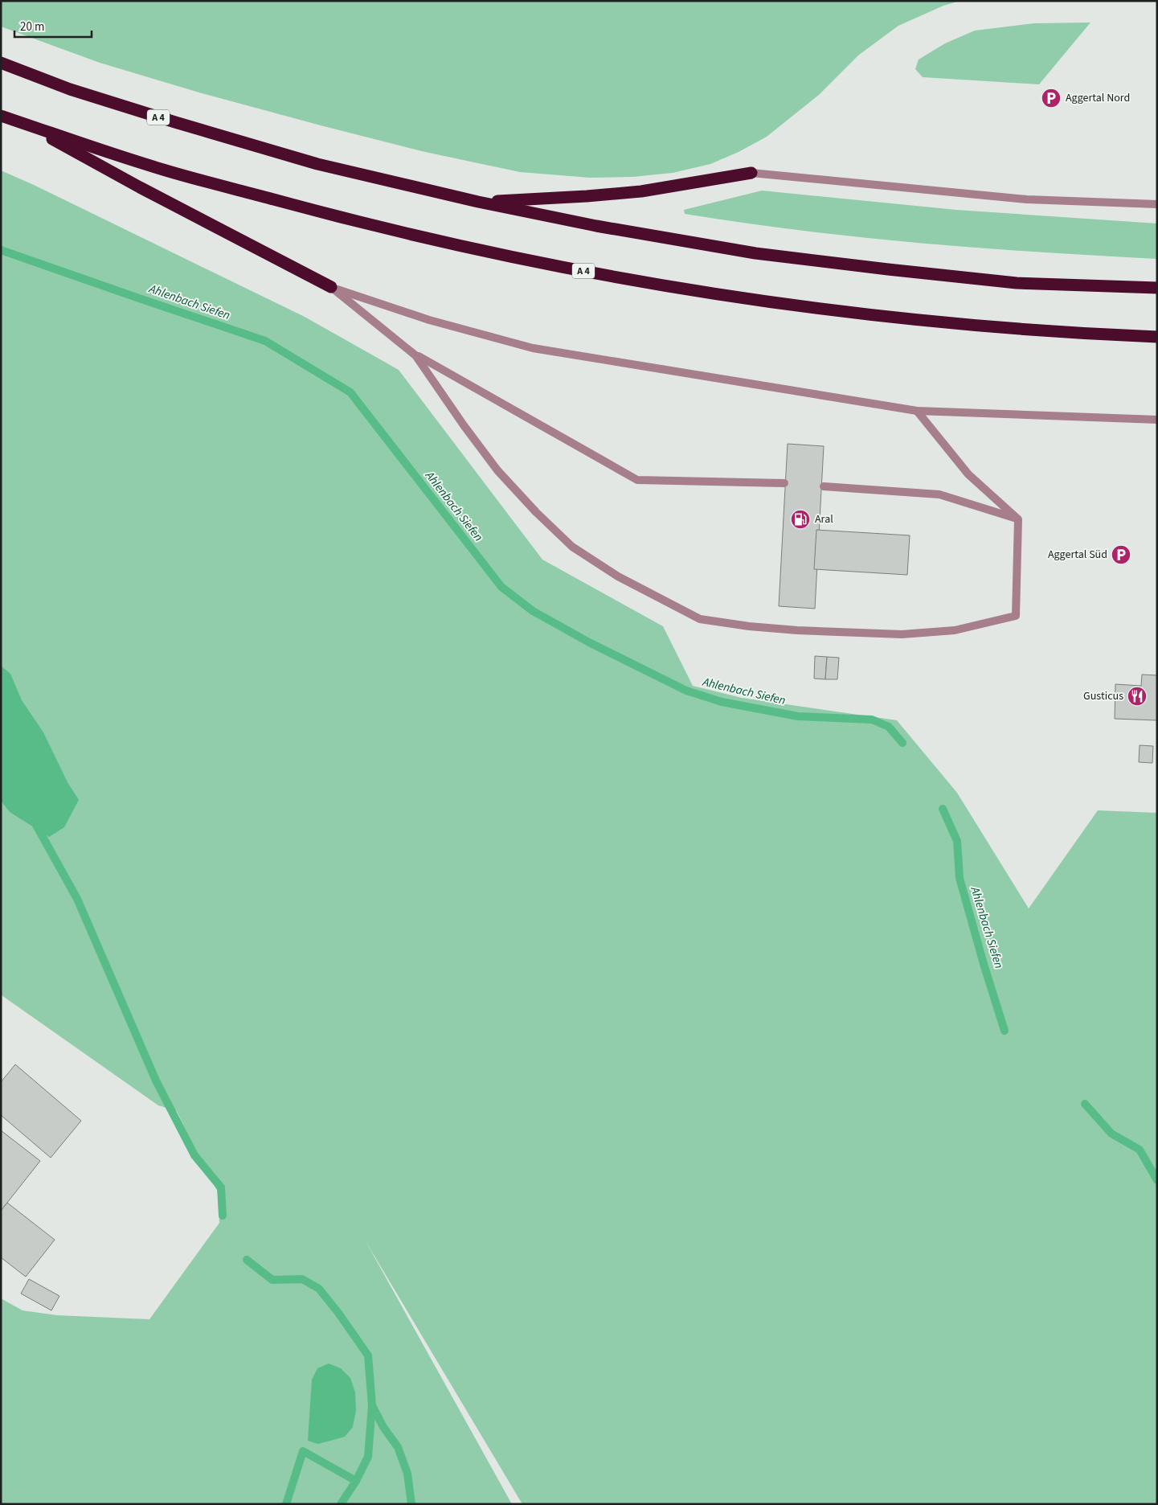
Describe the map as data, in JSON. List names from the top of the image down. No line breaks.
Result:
{"streets":{"highway":["A 4"]},"water":["Ahlenbach Siefen"],"places":{"parking":["Aggertal Nord","Aggertal Süd"],"fuel station":["Aral"],"restaurant":["Gusticus"]},"scale_bar":"20 m"}
